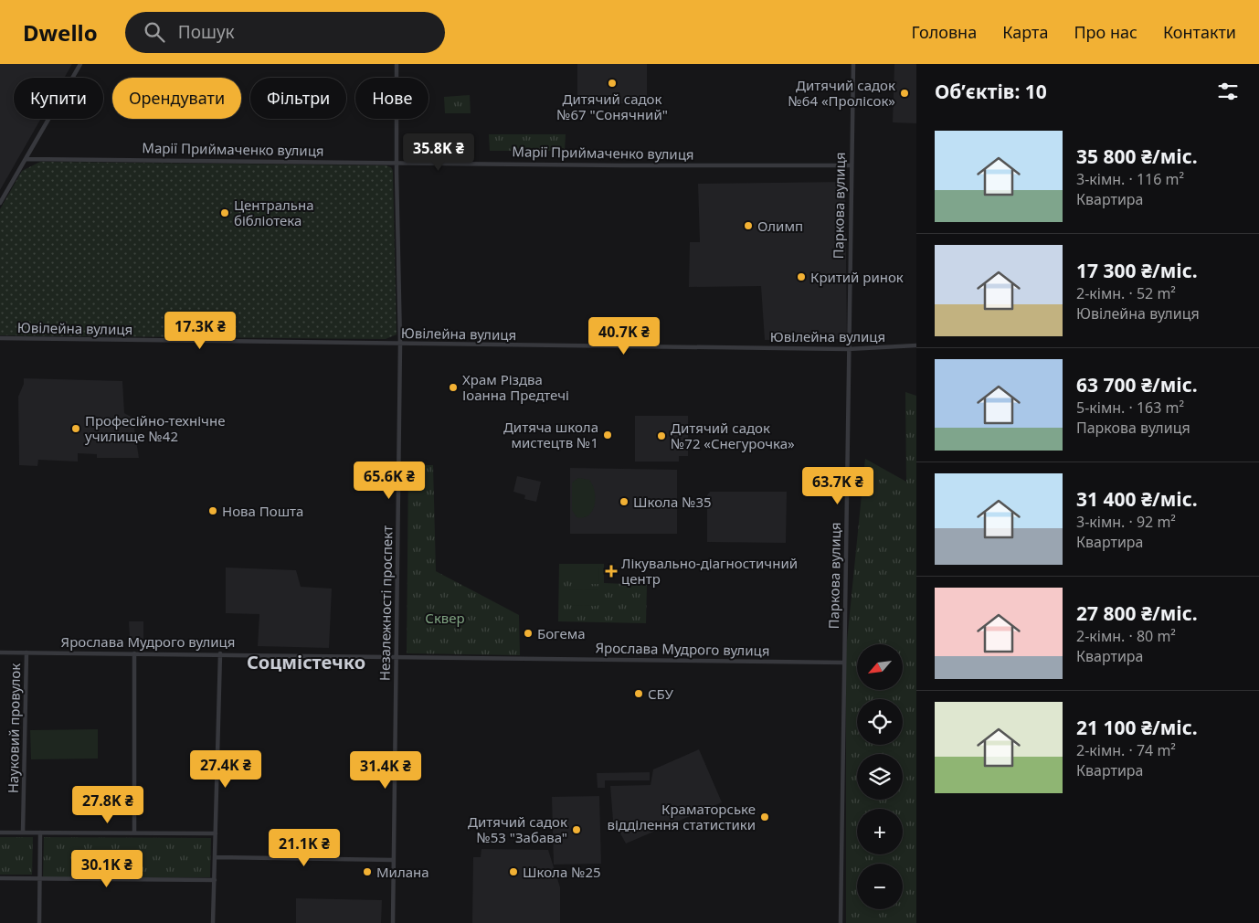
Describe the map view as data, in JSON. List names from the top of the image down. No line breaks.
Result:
{"streets":{"street":["Марії Приймаченко вулиця","Паркова вулиця","Ювілейна вулиця","Незалежності проспект","Ярослава Мудрого вулиця","Науковий провулок"]},"crossings":[["Марії Приймаченко вулиця","Паркова вулиця"],["Марії Приймаченко вулиця","Незалежності проспект"],["Паркова вулиця","Ювілейна вулиця"],["Паркова вулиця","Ярослава Мудрого вулиця"],["Ювілейна вулиця","Незалежності проспект"],["Незалежності проспект","Ярослава Мудрого вулиця"],["Ярослава Мудрого вулиця","Науковий провулок"]],"districts":["Соцмістечко"],"parks":["Сквер"],"places":{"other":["Дитячий садок №67 \"Сонячний\"","Дитячий садок №64 «Пролісок»","Центральна бібліотека","Олимп","Критий ринок","Храм Різдва Іоанна Предтечі","Професійно-технічне училище №42","Дитяча школа мистецтв №1","Дитячий садок №72 «Снегурочка»","Школа №35","Нова Пошта","Богема","СБУ","Краматорське відділення статистики","Дитячий садок №53 \"Забава\"","Милана","Школа №25"],"health":["Лікувально-діагностичний центр"]},"north":"bottom left","page":{"header":"Dwello","search":"Пошук","nav":["Головна","Карта","Про нас","Контакти"],"heading":"Об’єктів: 10","chip":["Купити","Орендувати","Фільтри","Нове"],"list":[{"name":"35 800 ₴/міс.","note":"3-кімн. · 116 m² · Квартира"},{"name":"17 300 ₴/міс.","note":"2-кімн. · 52 m² · Ювілейна вулиця"},{"name":"63 700 ₴/міс.","note":"5-кімн. · 163 m² · Паркова вулиця"},{"name":"31 400 ₴/міс.","note":"3-кімн. · 92 m² · Квартира"},{"name":"27 800 ₴/міс.","note":"2-кімн. · 80 m² · Квартира"},{"name":"21 100 ₴/міс.","note":"2-кімн. · 74 m² · Квартира"}],"price":["35.8K ₴","17.3K ₴","40.7K ₴","65.6K ₴","63.7K ₴","27.4K ₴","31.4K ₴","27.8K ₴","21.1K ₴","30.1K ₴"],"map_buttons":["+","−"]}}
